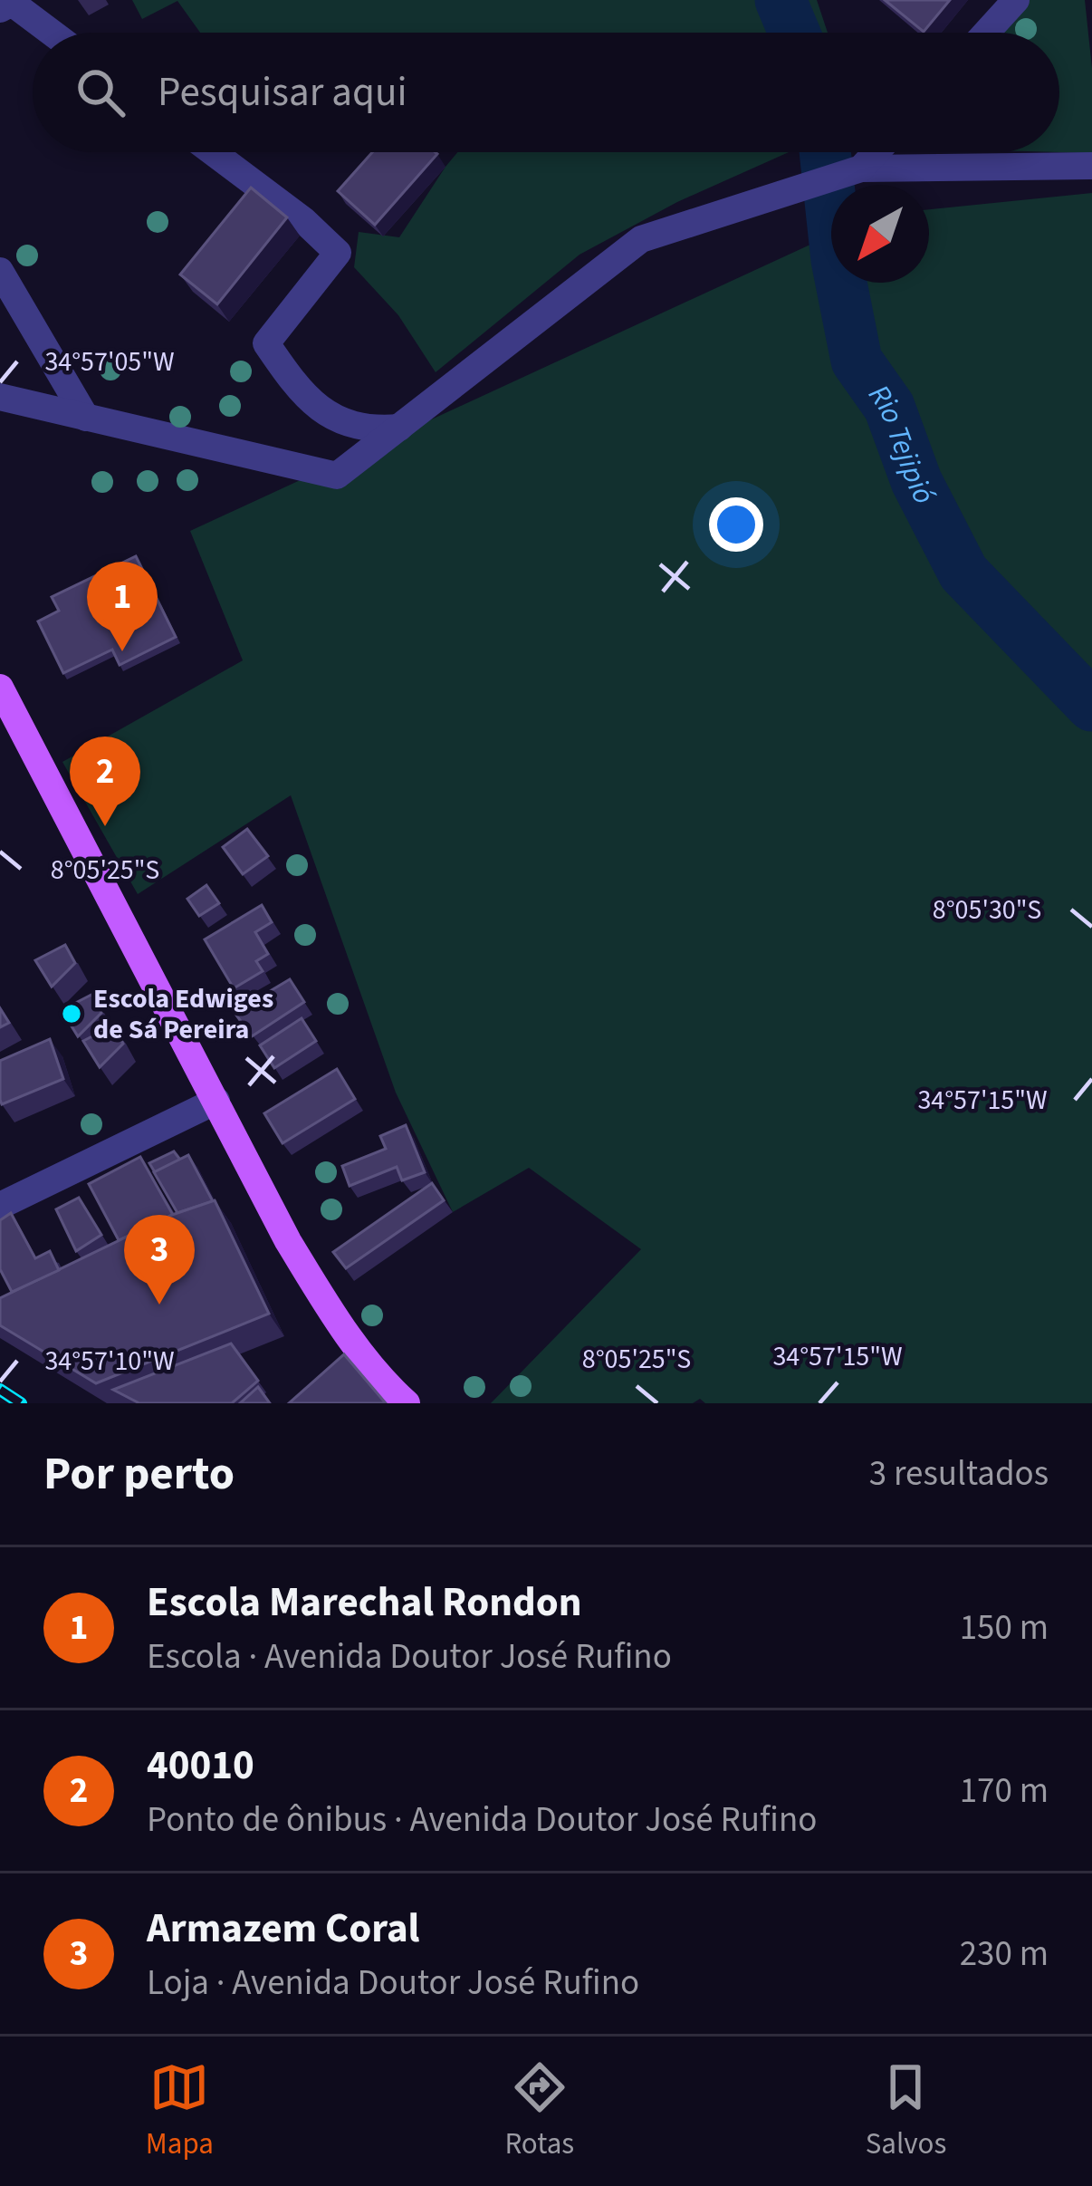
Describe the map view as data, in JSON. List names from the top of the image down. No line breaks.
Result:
{"water":["Rio Tejipió"],"places":["Escola Edwiges de Sá Pereira"],"north":"bottom left","page":{"search":"Pesquisar aqui","pins":["1","2","3"],"heading":["Por perto","3 resultados"],"list":[{"mark":"1","name":"Escola Marechal Rondon","note":"Escola · Avenida Doutor José Rufino","value":"150 m"},{"mark":"2","name":"40010","note":"Ponto de ônibus · Avenida Doutor José Rufino","value":"170 m"},{"mark":"3","name":"Armazem Coral","note":"Loja · Avenida Doutor José Rufino","value":"230 m"}],"nav":["Mapa","Rotas","Salvos"]},"coordinates":["34°57'05\"W","8°05'25\"S","8°05'30\"S","34°57'15\"W","34°57'10\"W"]}
